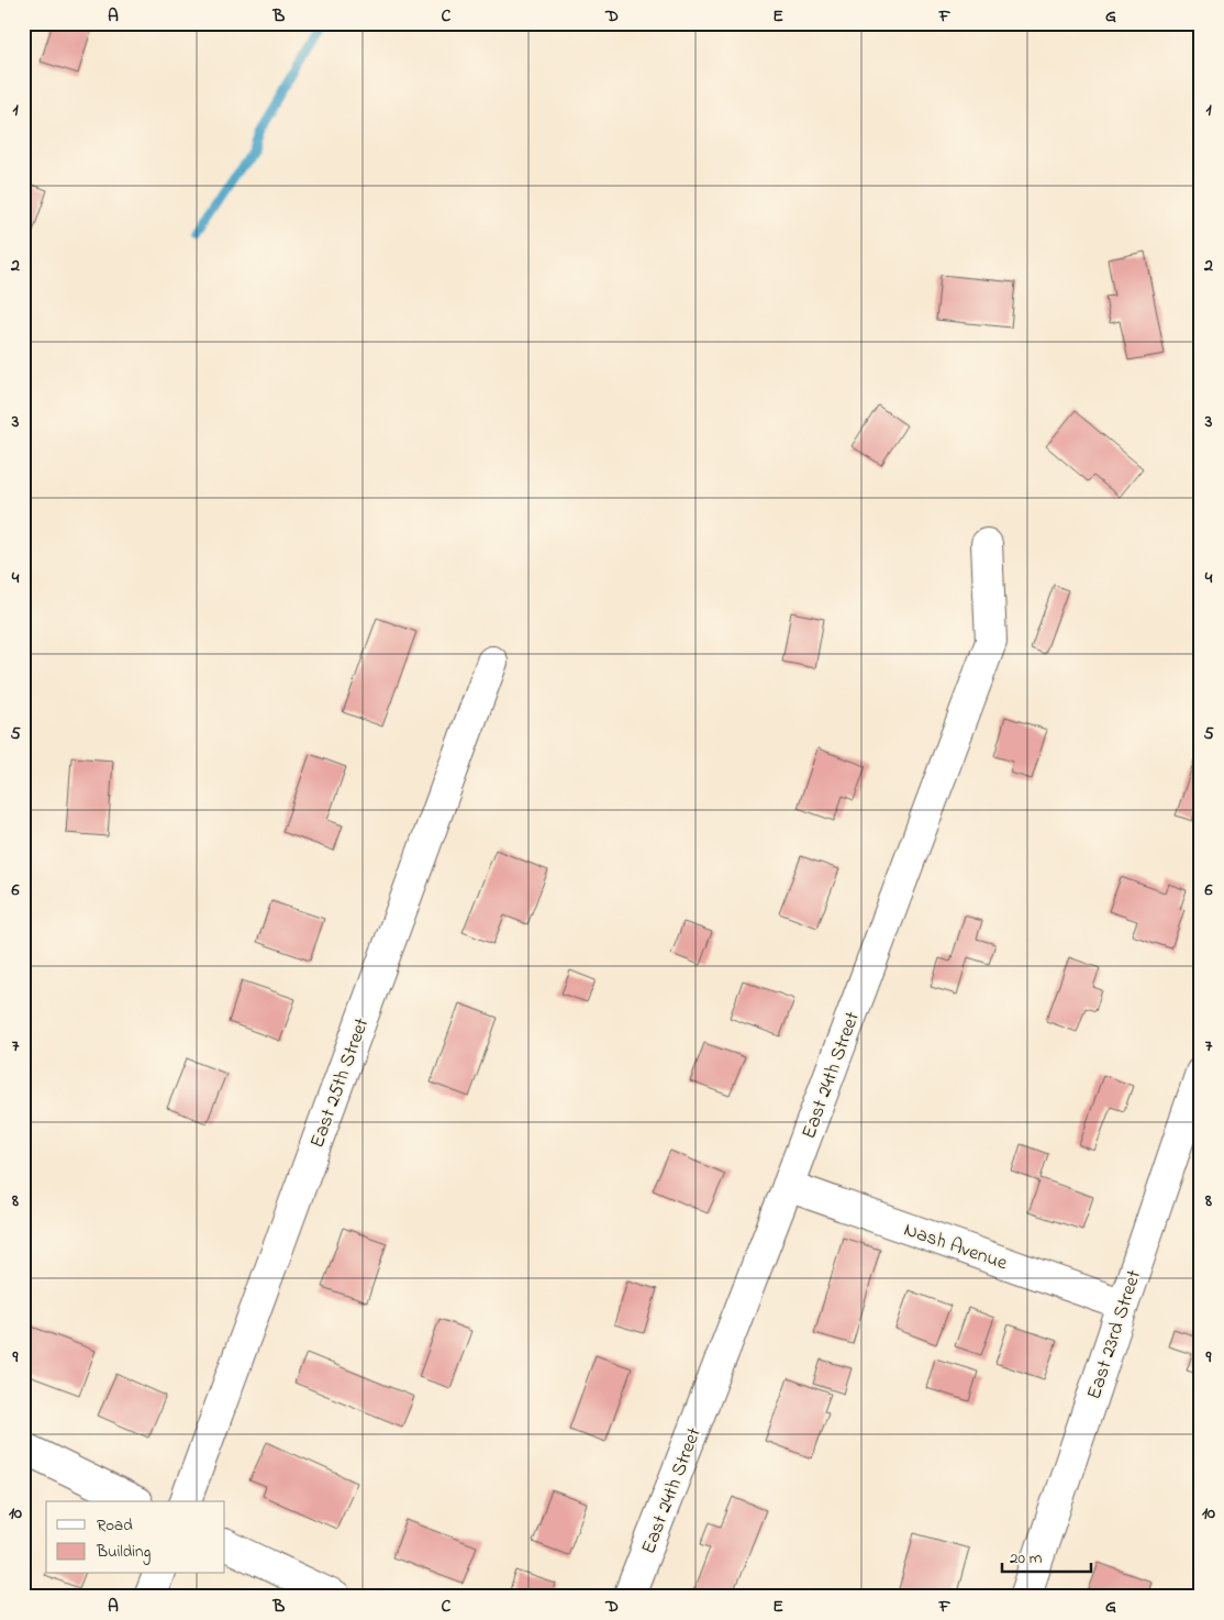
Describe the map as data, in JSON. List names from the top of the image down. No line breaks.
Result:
{"streets":{"street":["East 24th Street","East 25th Street","Nash Avenue","East 23rd Street"]},"crossings":[["East 24th Street","Nash Avenue"],["Nash Avenue","East 23rd Street"]],"legend":["Road","Building"],"scale_bar":"20 m","grid":{"columns":["A","B","C","D","E","F","G"],"rows":["1","2","3","4","5","6","7","8","9","10"]}}
